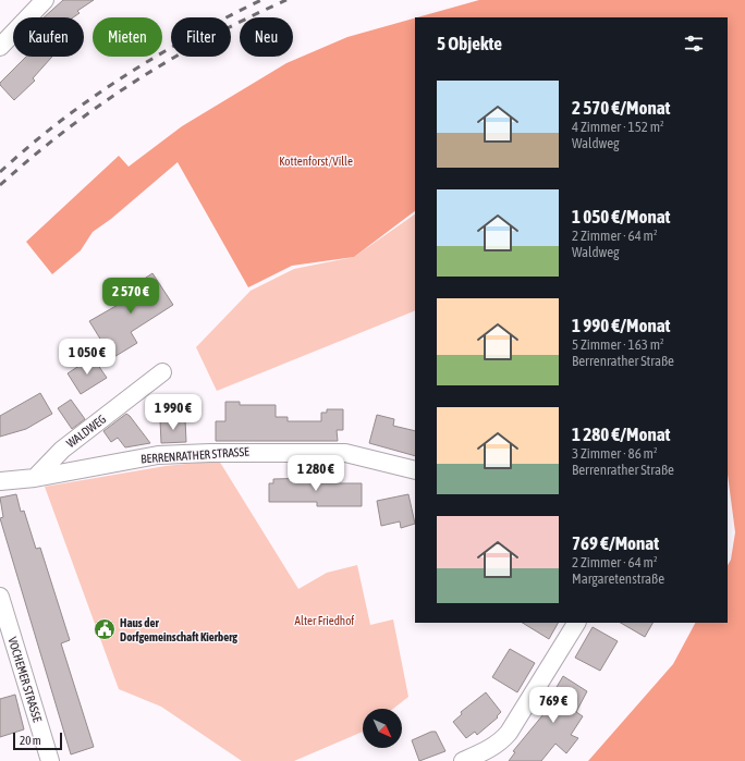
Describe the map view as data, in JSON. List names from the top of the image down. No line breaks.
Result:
{"streets":{"street":["WALDWEG","BERRENRATHER STRASSE","VOCHEMER STRASSE"]},"crossings":[["WALDWEG","BERRENRATHER STRASSE"]],"parks":["Kottenforst/Ville","Alter Friedhof"],"places":{"public building":["Haus der Dorfgemeinschaft Kierberg"]},"scale_bar":"20 m","north":"bottom right","page":{"chip":["Kaufen","Mieten","Filter","Neu"],"heading":"5 Objekte","list":[{"name":"2 570 €/Monat","note":"4 Zimmer · 152 m² · Waldweg"},{"name":"1 050 €/Monat","note":"2 Zimmer · 64 m² · Waldweg"},{"name":"1 990 €/Monat","note":"5 Zimmer · 163 m² · Berrenrather Straße"},{"name":"1 280 €/Monat","note":"3 Zimmer · 86 m² · Berrenrather Straße"},{"name":"769 €/Monat","note":"2 Zimmer · 64 m² · Margaretenstraße"}],"price":["2 570 €","1 050 €","1 990 €","1 280 €","769 €"],"scale":"20 m"}}
